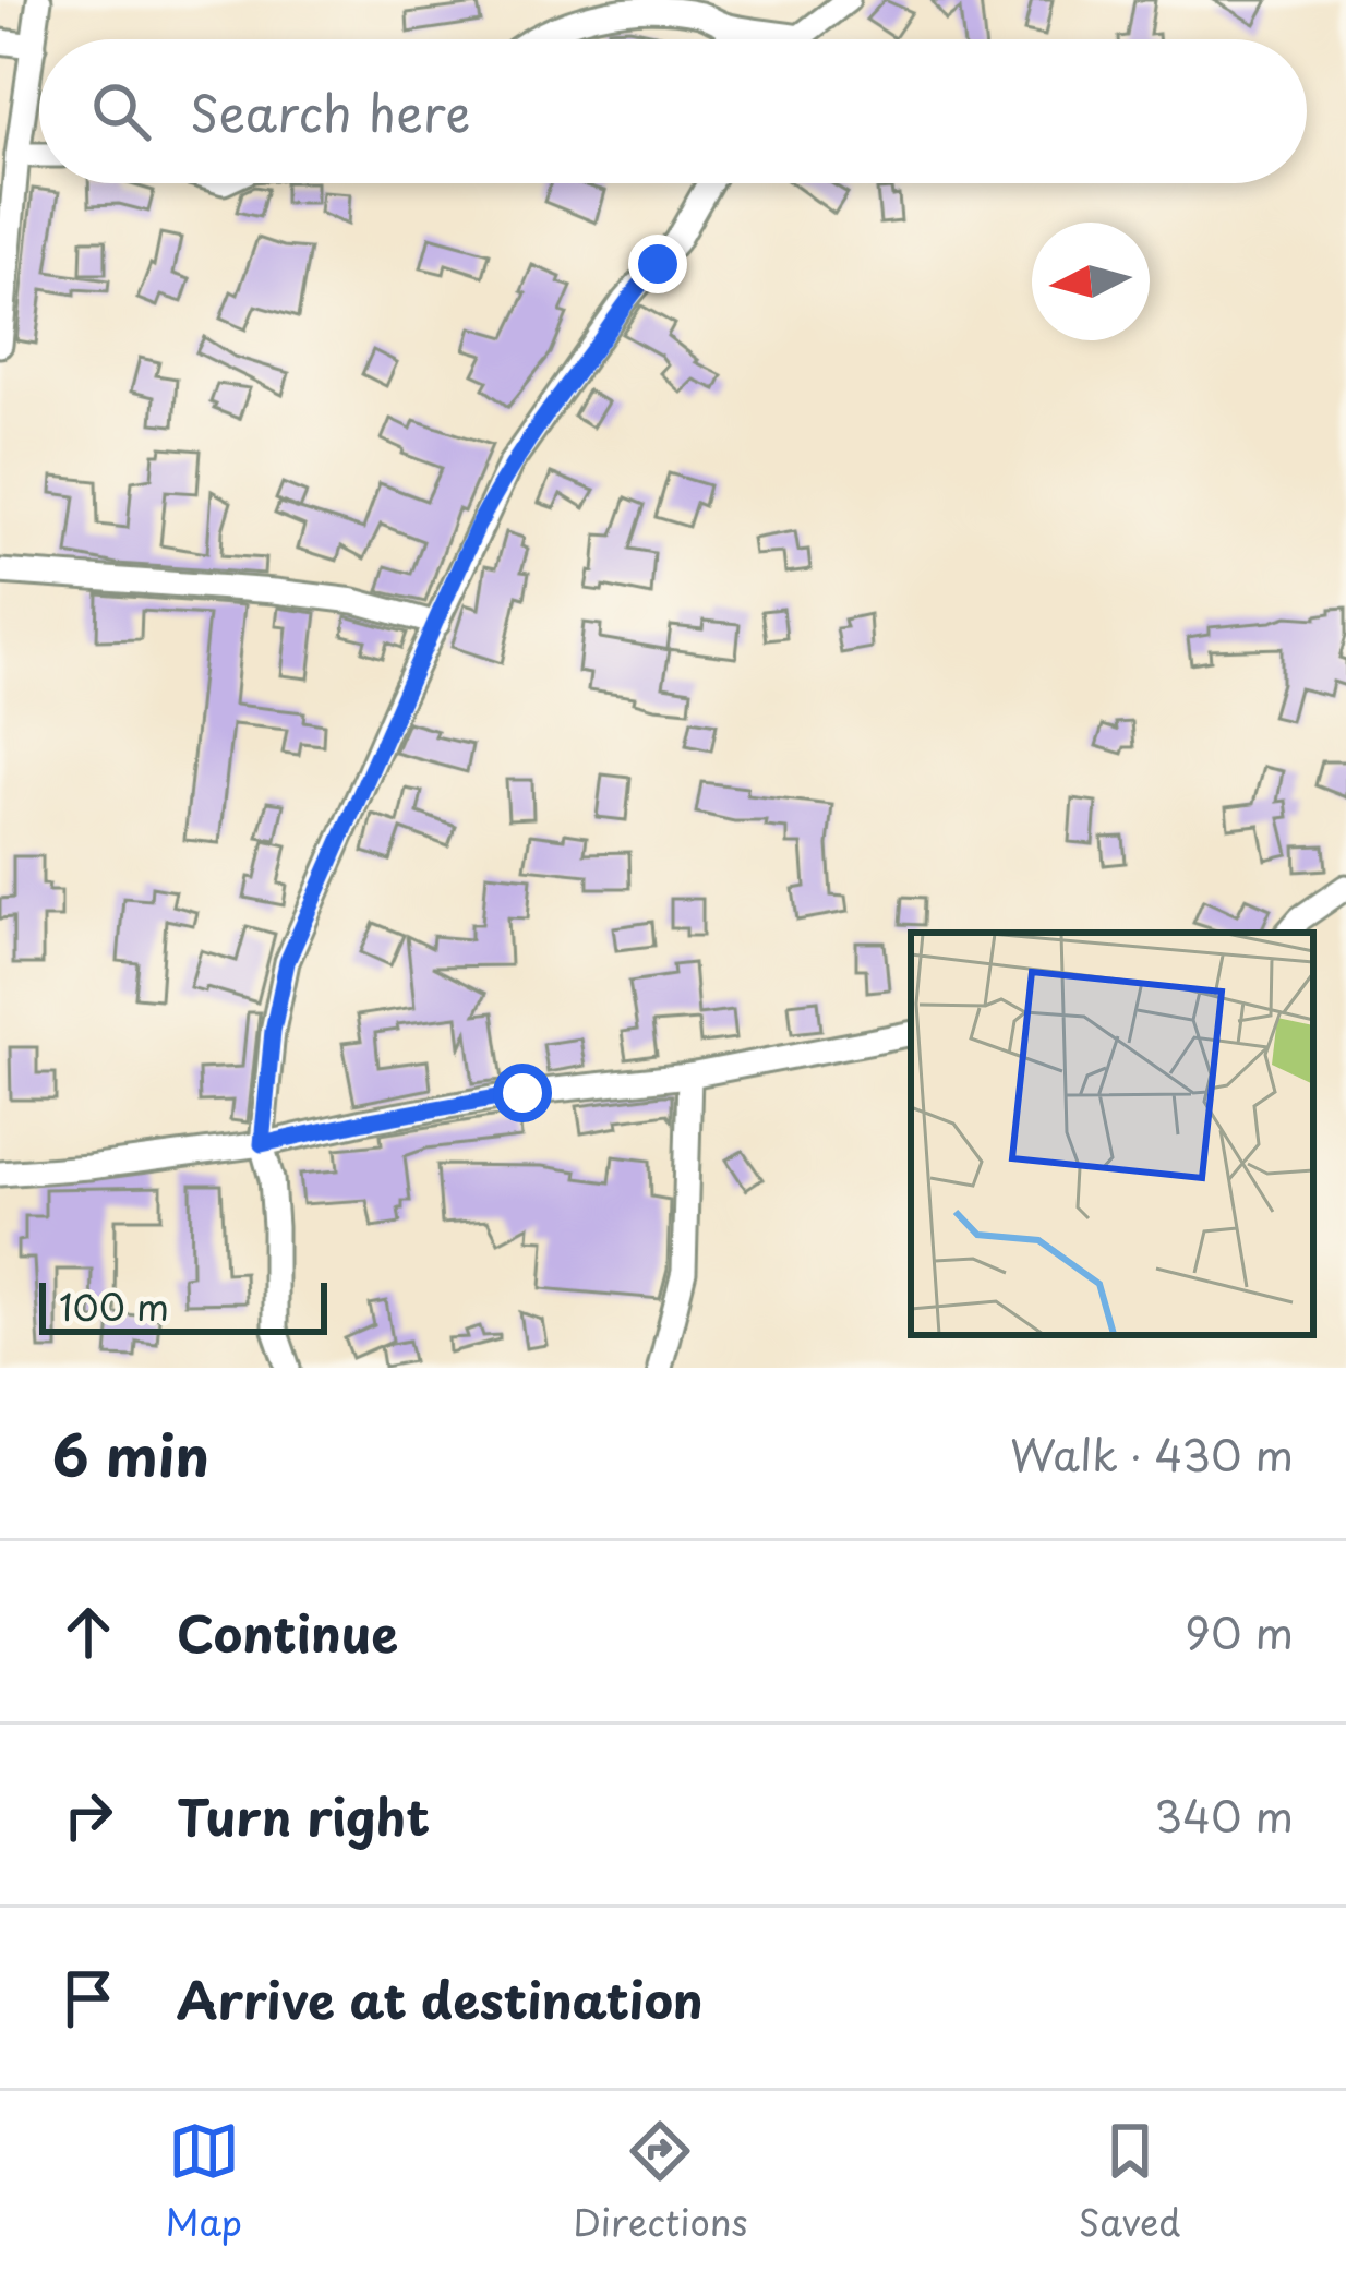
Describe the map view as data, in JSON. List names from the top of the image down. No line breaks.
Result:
{"scale_bar":"100 m","north":"left","page":{"search":"Search here","scale":"100 m","heading":["6 min","Walk · 430 m"],"list":[["Continue","90 m"],["Turn right","340 m"],"Arrive at destination"],"nav":["Map","Directions","Saved"]}}
